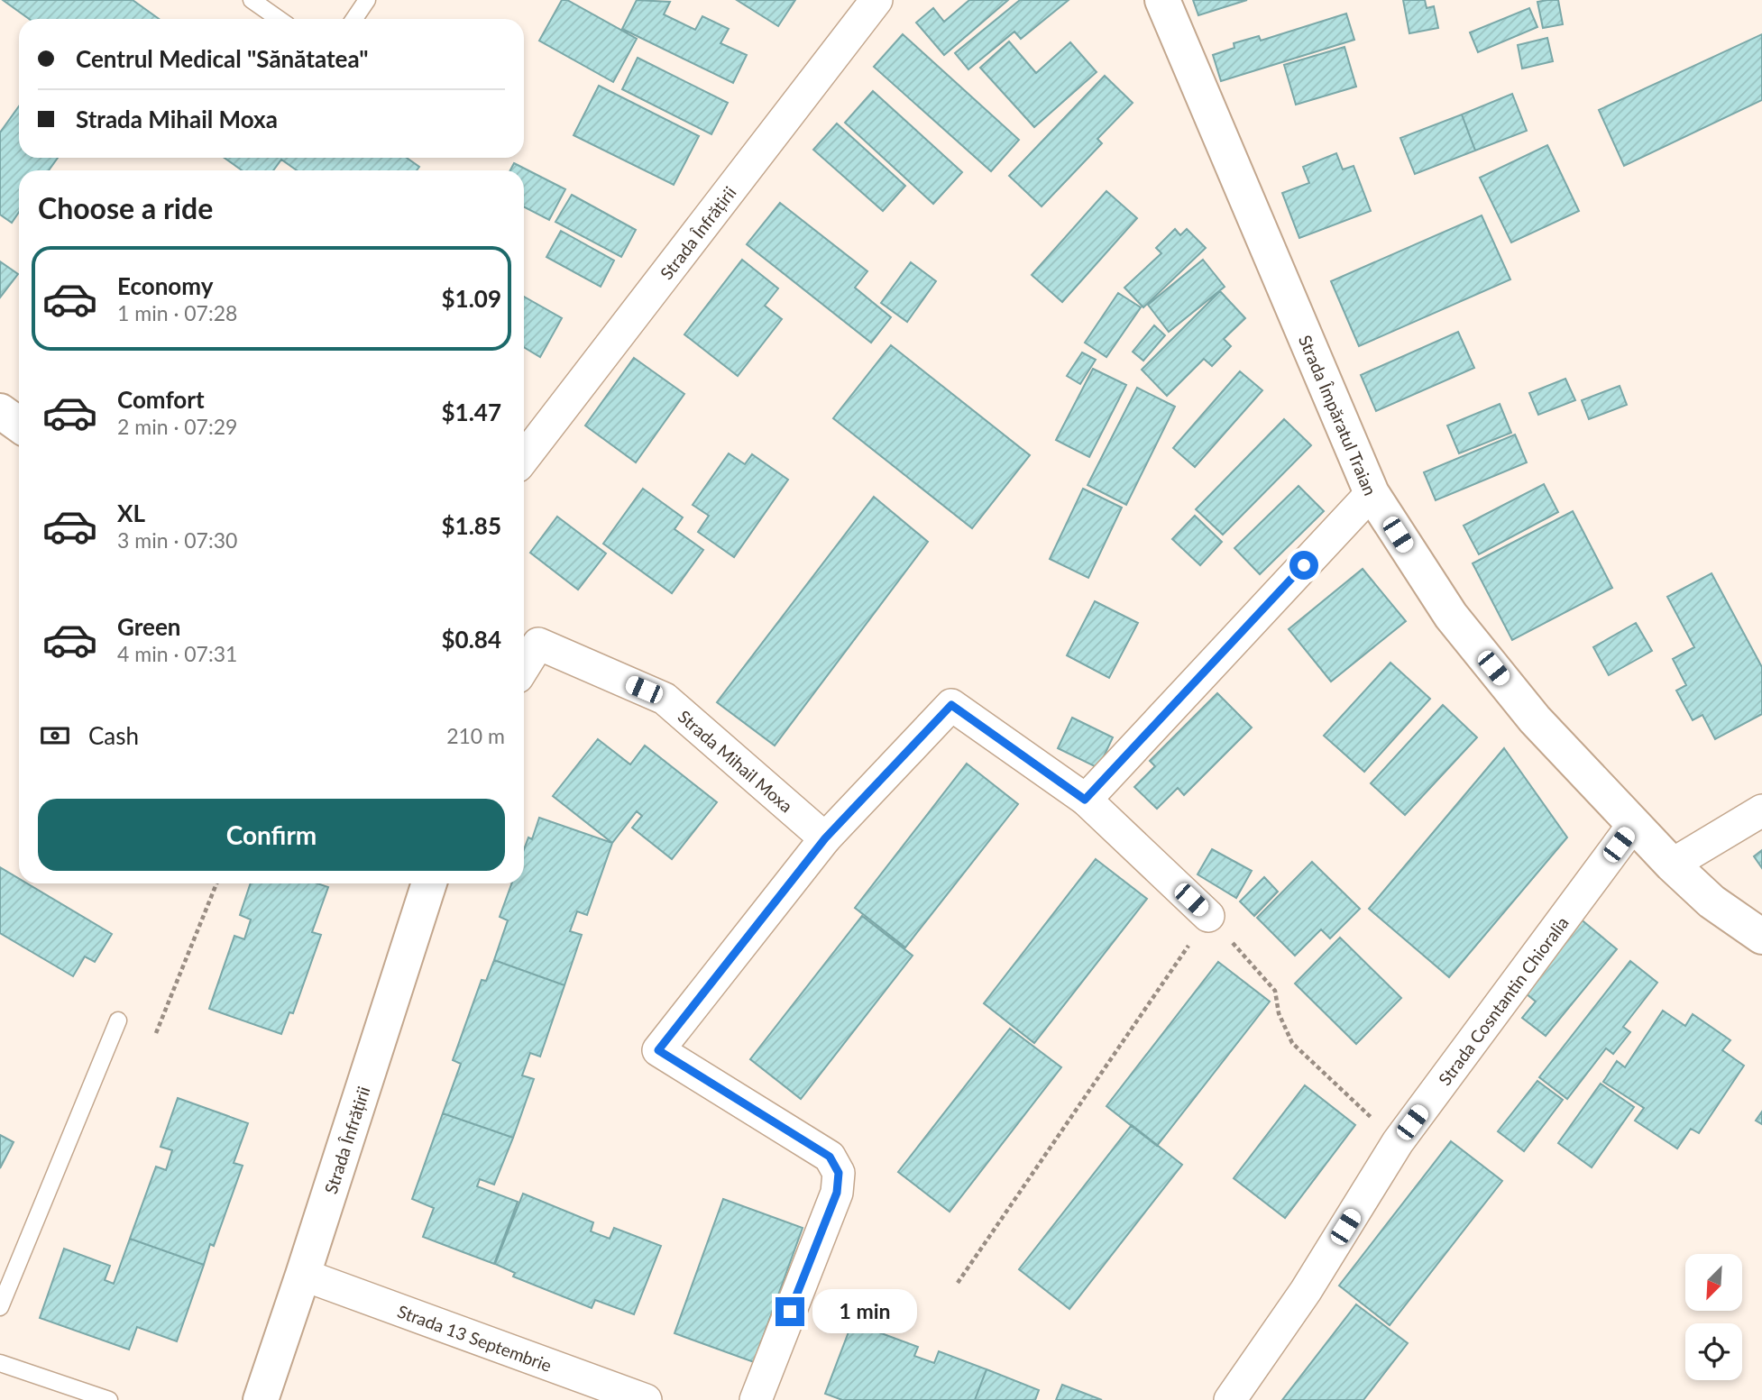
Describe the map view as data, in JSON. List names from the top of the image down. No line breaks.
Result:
{"streets":{"street":["Strada Înfrățirii","Strada Împăratul Traian","Strada Mihail Moxa","Strada Cosntantin Chioralia","Strada 13 Septembrie"]},"crossings":[["Strada Înfrățirii","Strada 13 Septembrie"],["Strada Împăratul Traian","Strada Cosntantin Chioralia"]],"north":"bottom left","page":{"banner":["Centrul Medical \"Sănătatea\"","Strada Mihail Moxa"],"heading":"Choose a ride","list":[{"name":"Economy","note":"1 min · 07:28","value":"$1.09"},{"name":"Comfort","note":"2 min · 07:29","value":"$1.47"},{"name":"XL","note":"3 min · 07:30","value":"$1.85"},{"name":"Green","note":"4 min · 07:31","value":"$0.84"}],"pay":["Cash","210 m"],"buttons":"Confirm","bubble":"1 min"}}
